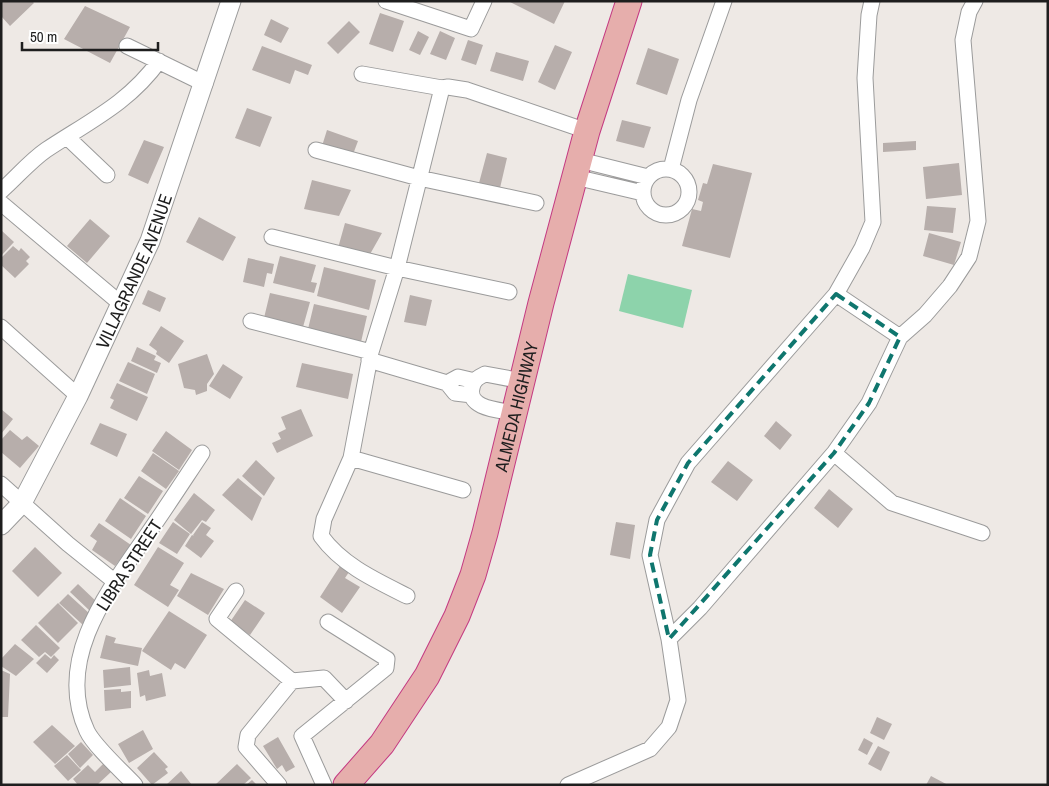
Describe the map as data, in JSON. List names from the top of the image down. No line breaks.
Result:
{"streets":{"highway":["ALMEDA HIGHWAY"],"street":["VILLAGRANDE AVENUE","LIBRA STREET"]},"scale_bar":"50 m"}
